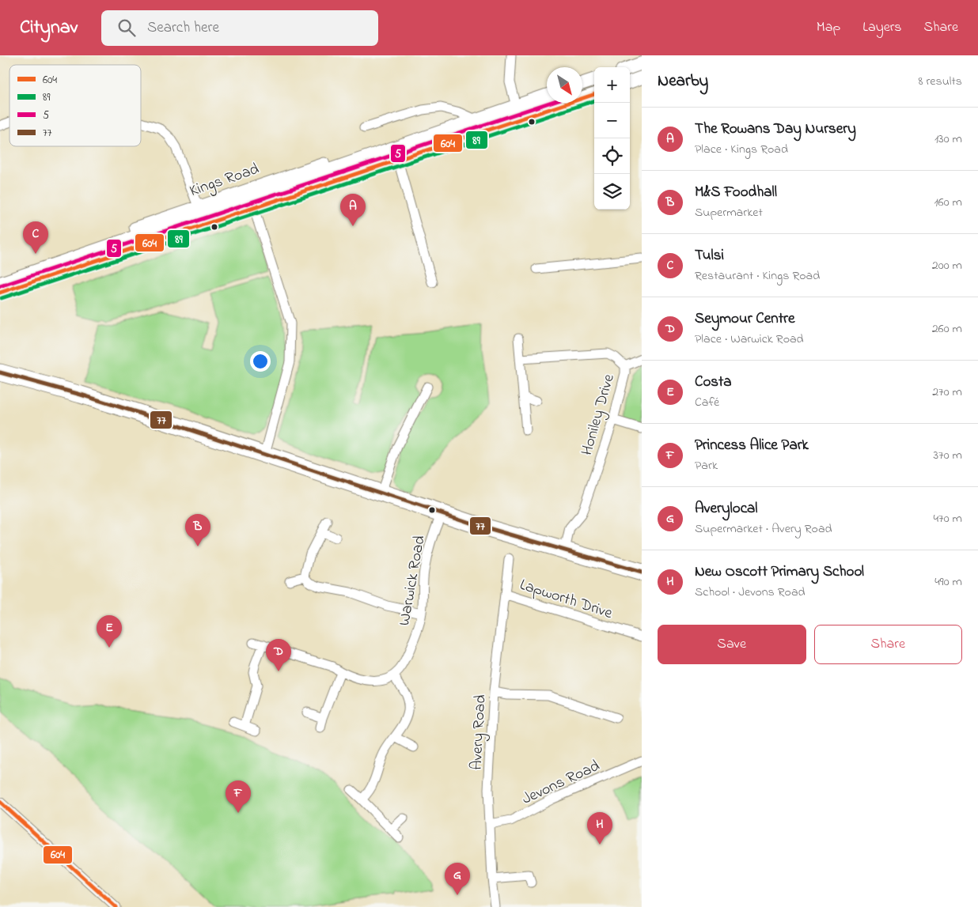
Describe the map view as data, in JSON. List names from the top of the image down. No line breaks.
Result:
{"streets":{"main road":["Kings Road"],"street":["Honiley Drive","Warwick Road","Lapworth Drive","Avery Road","Jevons Road"]},"crossings":[["Lapworth Drive","Avery Road"],["Avery Road","Jevons Road"]],"lines":["transit line 604","transit line 89","transit line 5","transit line 77"],"legend":["604","89","5","77"],"north":"bottom right","page":{"header":"Citynav","search":"Search here","nav":["Map","Layers","Share"],"heading":["Nearby","8 results"],"map_buttons":["+","−"],"list":[{"mark":"A","name":"The Rowans Day Nursery","note":"Place · Kings Road","value":"130 m"},{"mark":"B","name":"M&S Foodhall","note":"Supermarket","value":"160 m"},{"mark":"C","name":"Tulsi","note":"Restaurant · Kings Road","value":"200 m"},{"mark":"D","name":"Seymour Centre","note":"Place · Warwick Road","value":"260 m"},{"mark":"E","name":"Costa","note":"Café","value":"270 m"},{"mark":"F","name":"Princess Alice Park","note":"Park","value":"370 m"},{"mark":"G","name":"Averylocal","note":"Supermarket · Avery Road","value":"470 m"},{"mark":"H","name":"New Oscott Primary School","note":"School · Jevons Road","value":"490 m"}],"pins":["A","C","B","E","D","F","H","G"],"buttons":["Save","Share"]}}
